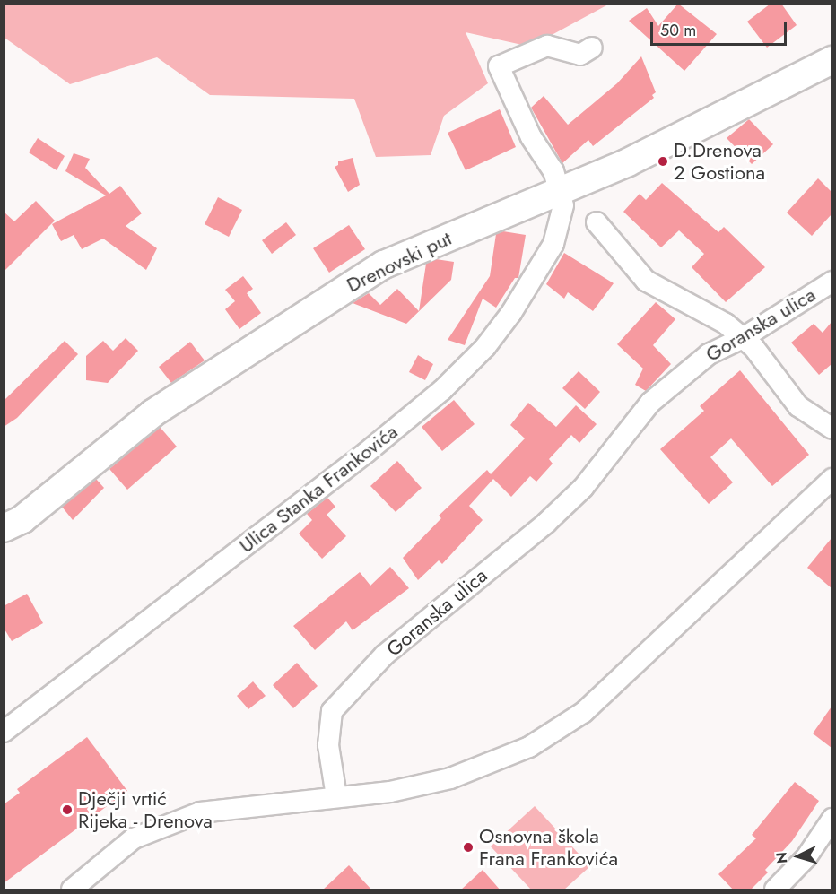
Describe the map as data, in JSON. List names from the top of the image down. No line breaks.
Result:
{"streets":{"main road":["Drenovski put"],"street":["Goranska ulica","Ulica Stanka Frankovića"]},"crossings":[["Drenovski put","Ulica Stanka Frankovića"]],"places":["D.Drenova 2 Gostiona","Dječji vrtić Rijeka - Drenova","Osnovna škola Frana Frankovića"],"scale_bar":"50 m","north":"left"}
